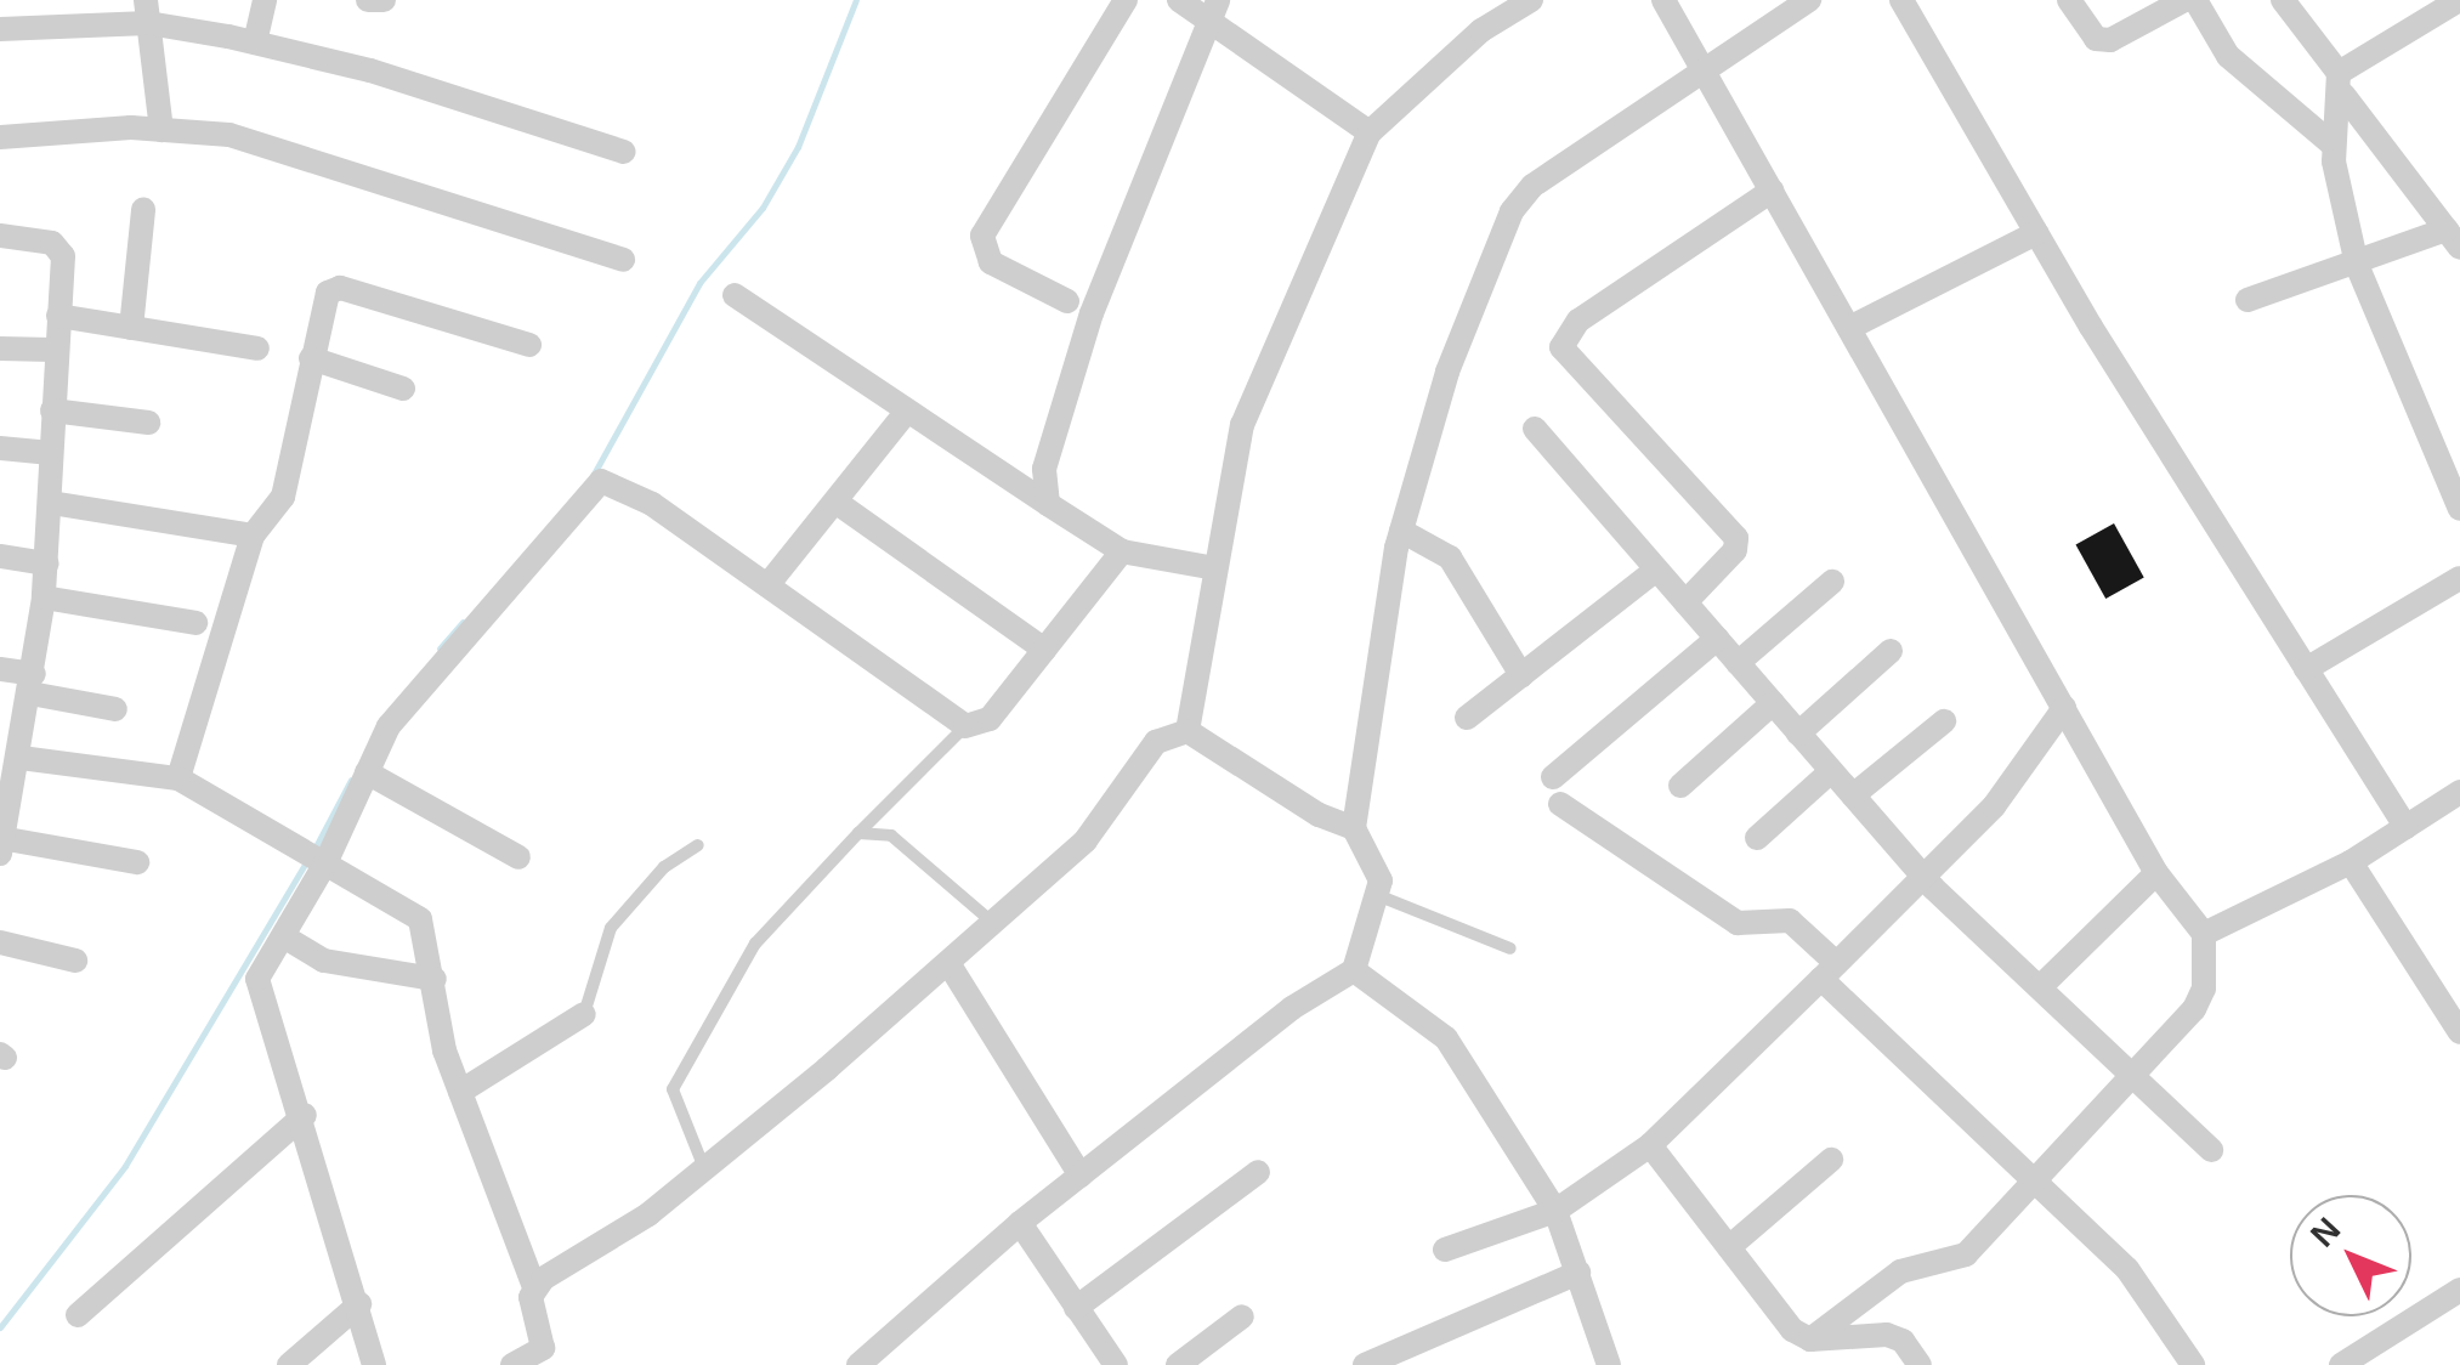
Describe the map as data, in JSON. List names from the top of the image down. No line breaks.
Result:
{"north":"top left"}
